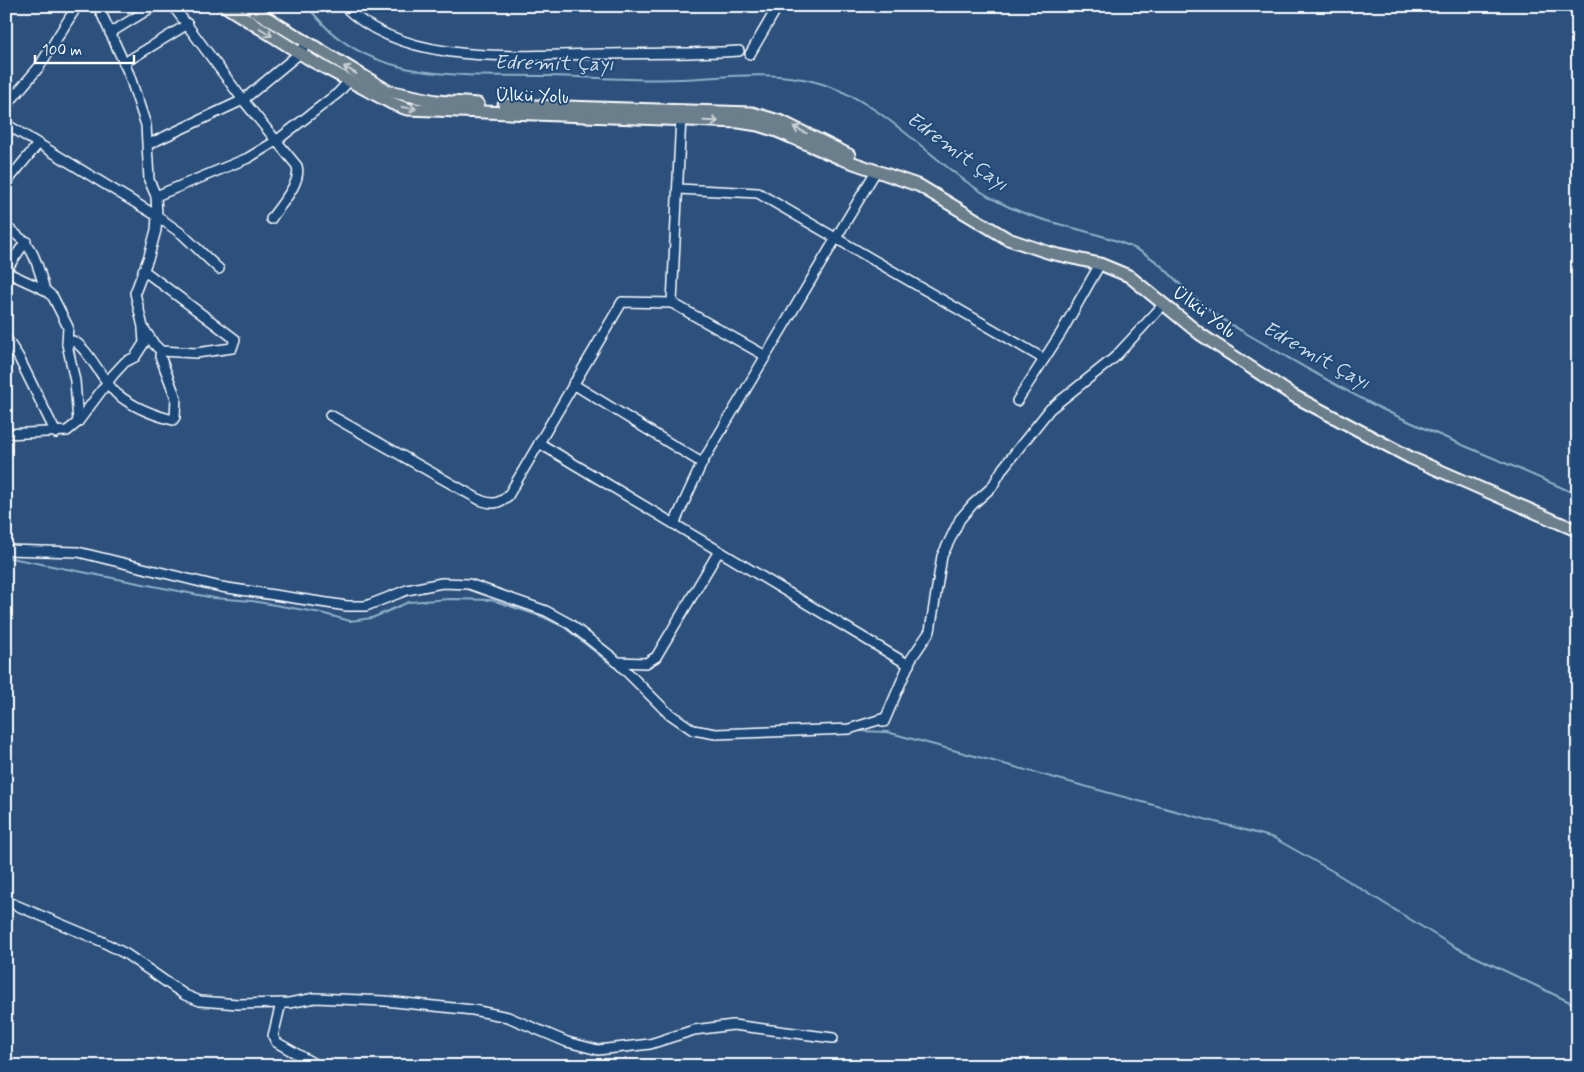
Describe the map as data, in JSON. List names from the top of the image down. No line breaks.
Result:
{"streets":{"main road":["Ülkü Yolu"]},"water":["Edremit Çayı"],"scale_bar":"100 m"}
